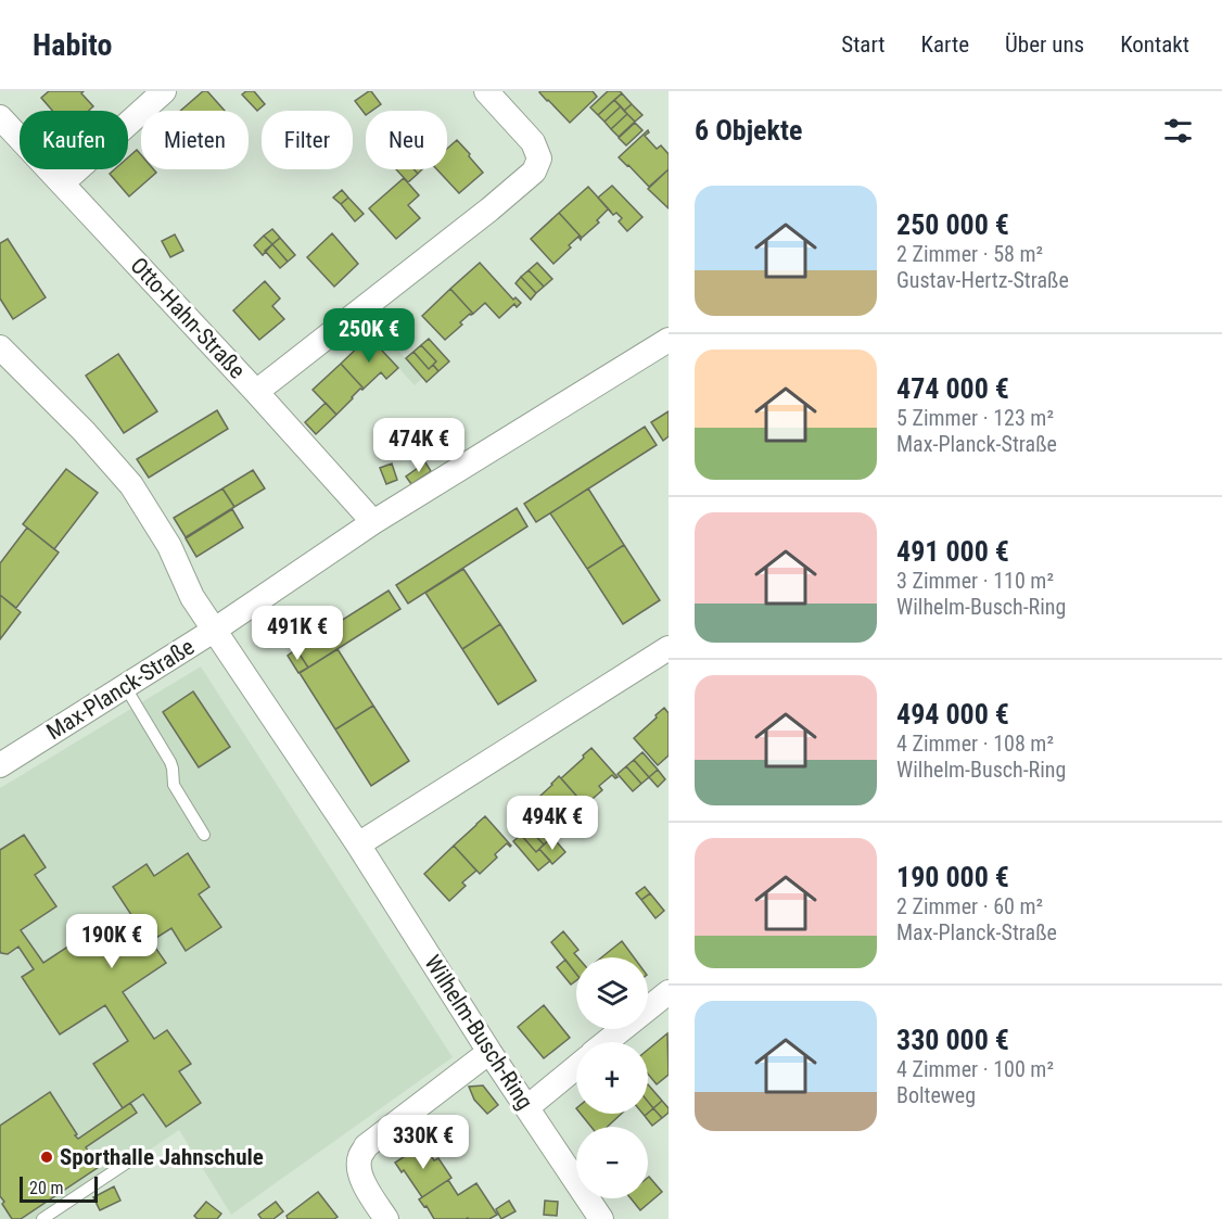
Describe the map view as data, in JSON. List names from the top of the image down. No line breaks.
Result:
{"streets":{"street":["Otto-Hahn-Straße","Max-Planck-Straße","Wilhelm-Busch-Ring"]},"crossings":[["Otto-Hahn-Straße","Max-Planck-Straße"],["Max-Planck-Straße","Wilhelm-Busch-Ring"]],"places":["Sporthalle Jahnschule"],"scale_bar":"20 m","page":{"header":"Habito","nav":["Start","Karte","Über uns","Kontakt"],"heading":"6 Objekte","chip":["Kaufen","Mieten","Filter","Neu"],"list":[{"name":"250 000 €","note":"2 Zimmer · 58 m² · Gustav-Hertz-Straße"},{"name":"474 000 €","note":"5 Zimmer · 123 m² · Max-Planck-Straße"},{"name":"491 000 €","note":"3 Zimmer · 110 m² · Wilhelm-Busch-Ring"},{"name":"494 000 €","note":"4 Zimmer · 108 m² · Wilhelm-Busch-Ring"},{"name":"190 000 €","note":"2 Zimmer · 60 m² · Max-Planck-Straße"},{"name":"330 000 €","note":"4 Zimmer · 100 m² · Bolteweg"}],"price":["250K €","474K €","491K €","494K €","190K €","330K €"],"map_buttons":["+","−"],"scale":"20 m"}}
